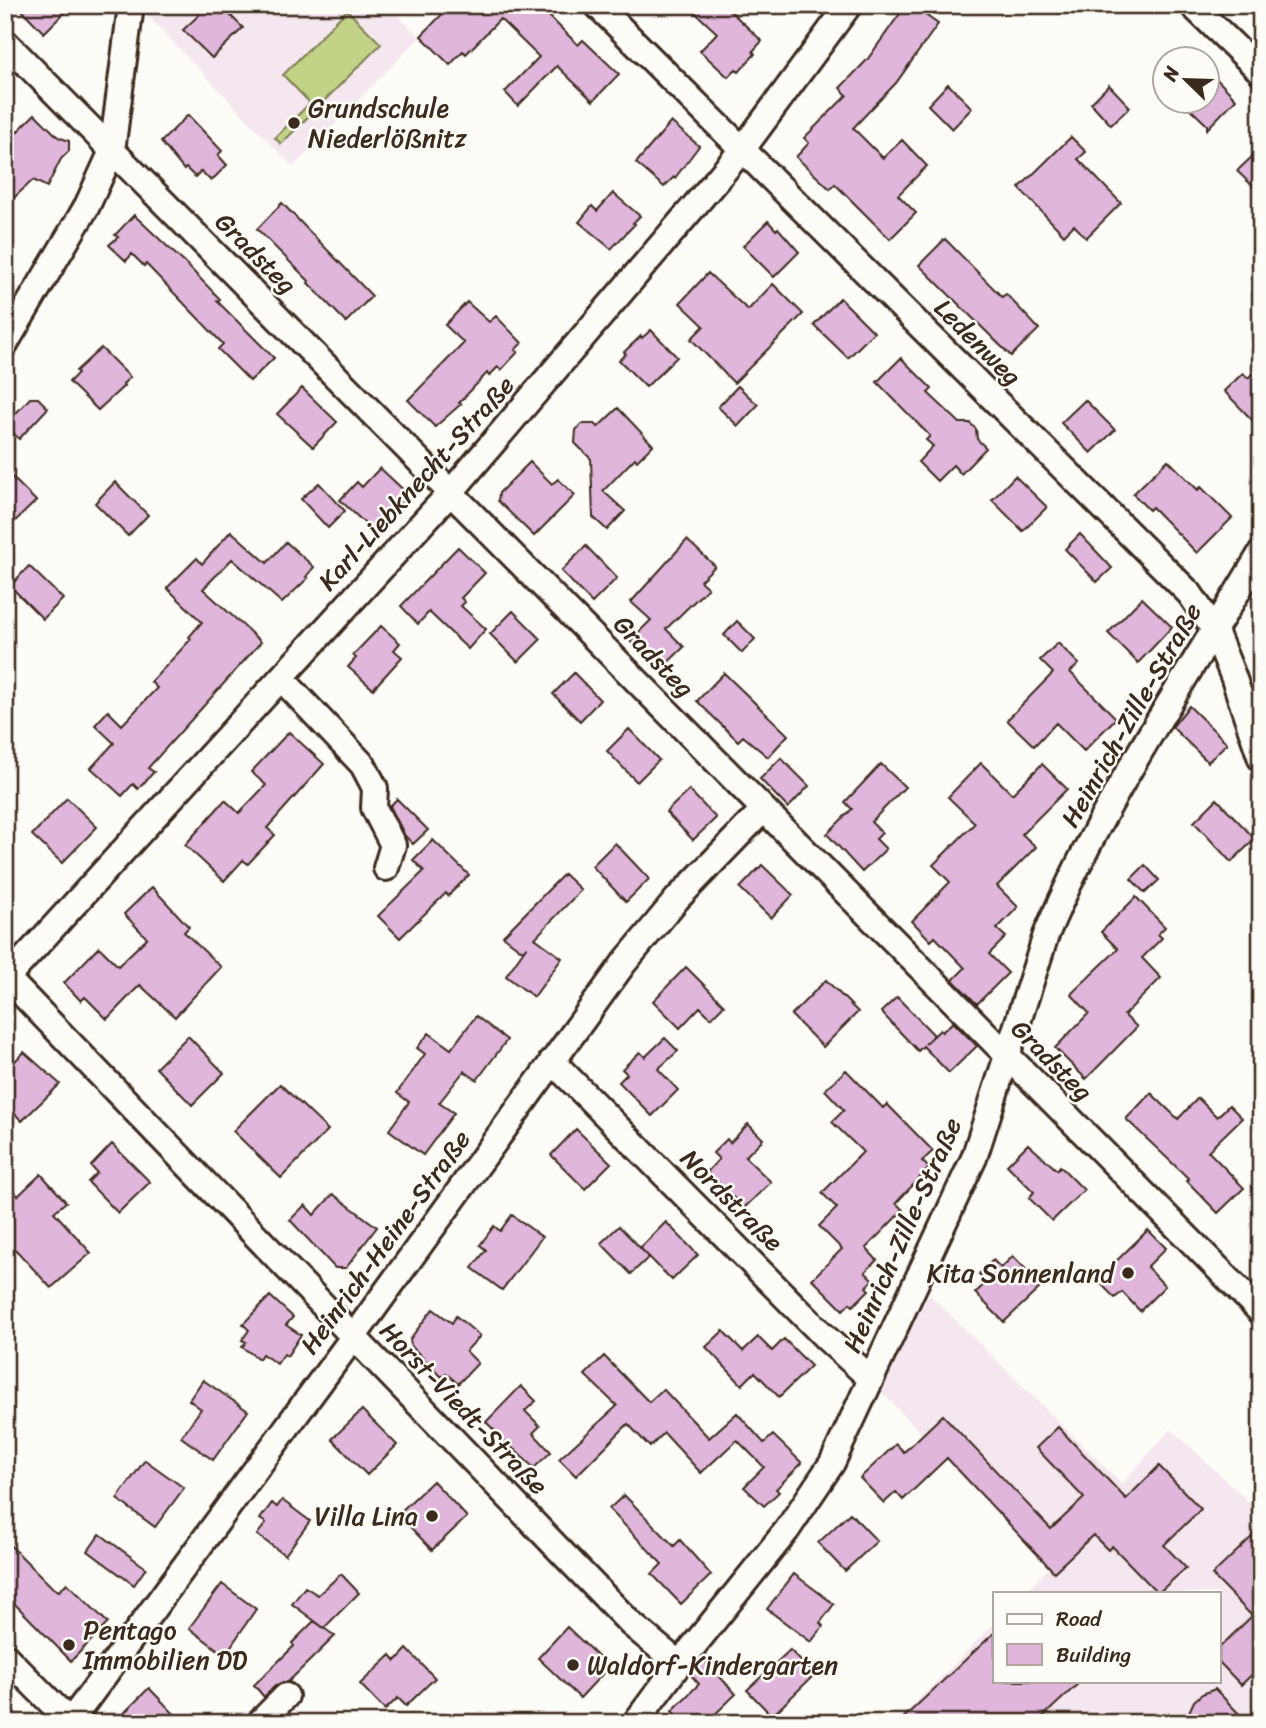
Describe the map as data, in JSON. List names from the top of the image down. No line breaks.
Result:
{"streets":{"street":["Gradsteg","Ledenweg","Karl-Liebknecht-Straße","Heinrich-Zille-Straße","Nordstraße","Heinrich-Heine-Straße","Horst-Viedt-Straße"]},"crossings":[["Gradsteg","Karl-Liebknecht-Straße"],["Gradsteg","Heinrich-Zille-Straße"],["Gradsteg","Heinrich-Heine-Straße"],["Ledenweg","Karl-Liebknecht-Straße"],["Ledenweg","Heinrich-Zille-Straße"],["Karl-Liebknecht-Straße","Horst-Viedt-Straße"],["Heinrich-Zille-Straße","Nordstraße"],["Heinrich-Zille-Straße","Horst-Viedt-Straße"],["Nordstraße","Heinrich-Heine-Straße"],["Heinrich-Heine-Straße","Horst-Viedt-Straße"]],"places":["Grundschule Niederlößnitz","Kita Sonnenland","Villa Lina","Pentago Immobilien DD","Waldorf-Kindergarten"],"legend":["Road","Building"],"north":"top left"}
